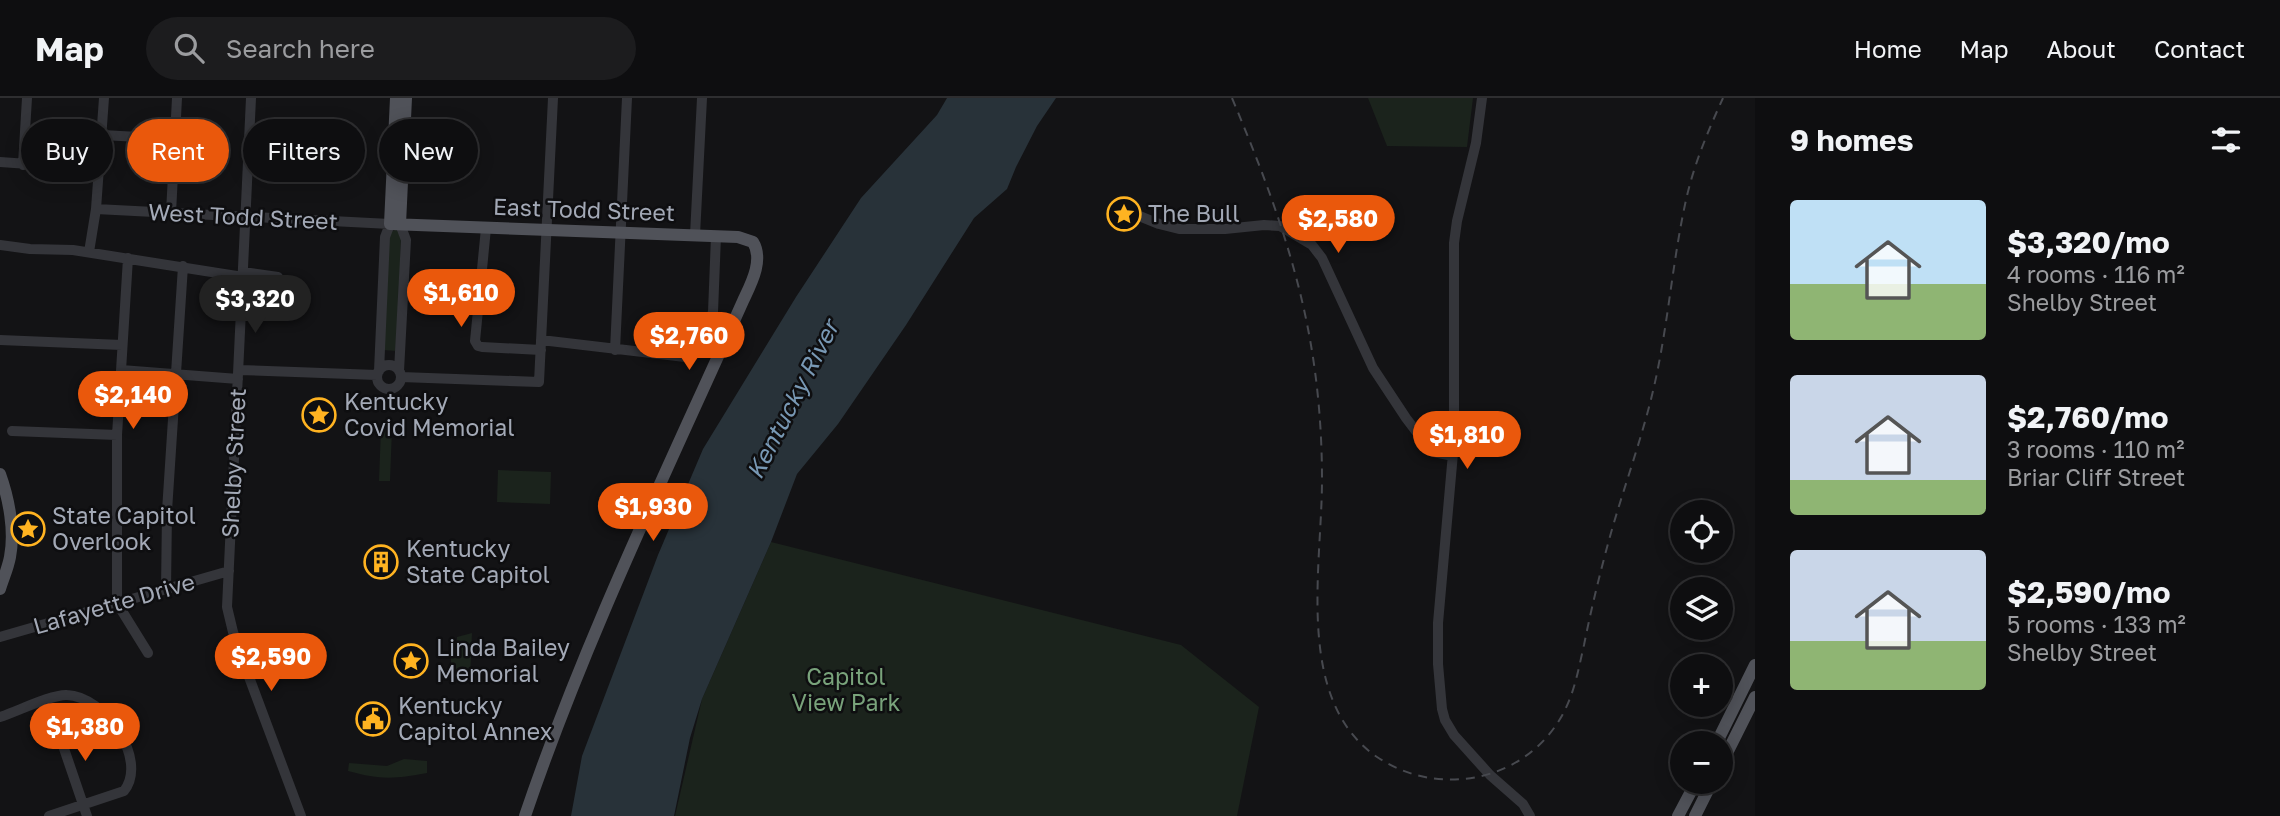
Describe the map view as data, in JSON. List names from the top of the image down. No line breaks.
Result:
{"streets":{"main road":["East Todd Street"],"street":["West Todd Street","Shelby Street","Lafayette Drive"]},"crossings":[["East Todd Street","West Todd Street"],["West Todd Street","Shelby Street"],["Shelby Street","Lafayette Drive"]],"water":["Kentucky River"],"parks":["Capitol View Park"],"places":{"place":["The Bull","Kentucky Covid Memorial","State Capitol Overlook","Linda Bailey Memorial"],"building":["Kentucky State Capitol"],"public building":["Kentucky Capitol Annex"]},"page":{"header":"Map","search":"Search here","nav":["Home","Map","About","Contact"],"heading":"9 homes","chip":["Buy","Rent","Filters","New"],"list":[{"name":"$3,320/mo","note":"4 rooms · 116 m² · Shelby Street"},{"name":"$2,760/mo","note":"3 rooms · 110 m² · Briar Cliff Street"},{"name":"$2,590/mo","note":"5 rooms · 133 m² · Shelby Street"}],"price":["$2,580","$1,610","$3,320","$2,760","$2,140","$1,810","$1,930","$2,590","$1,380"],"map_buttons":["+","−"]}}
